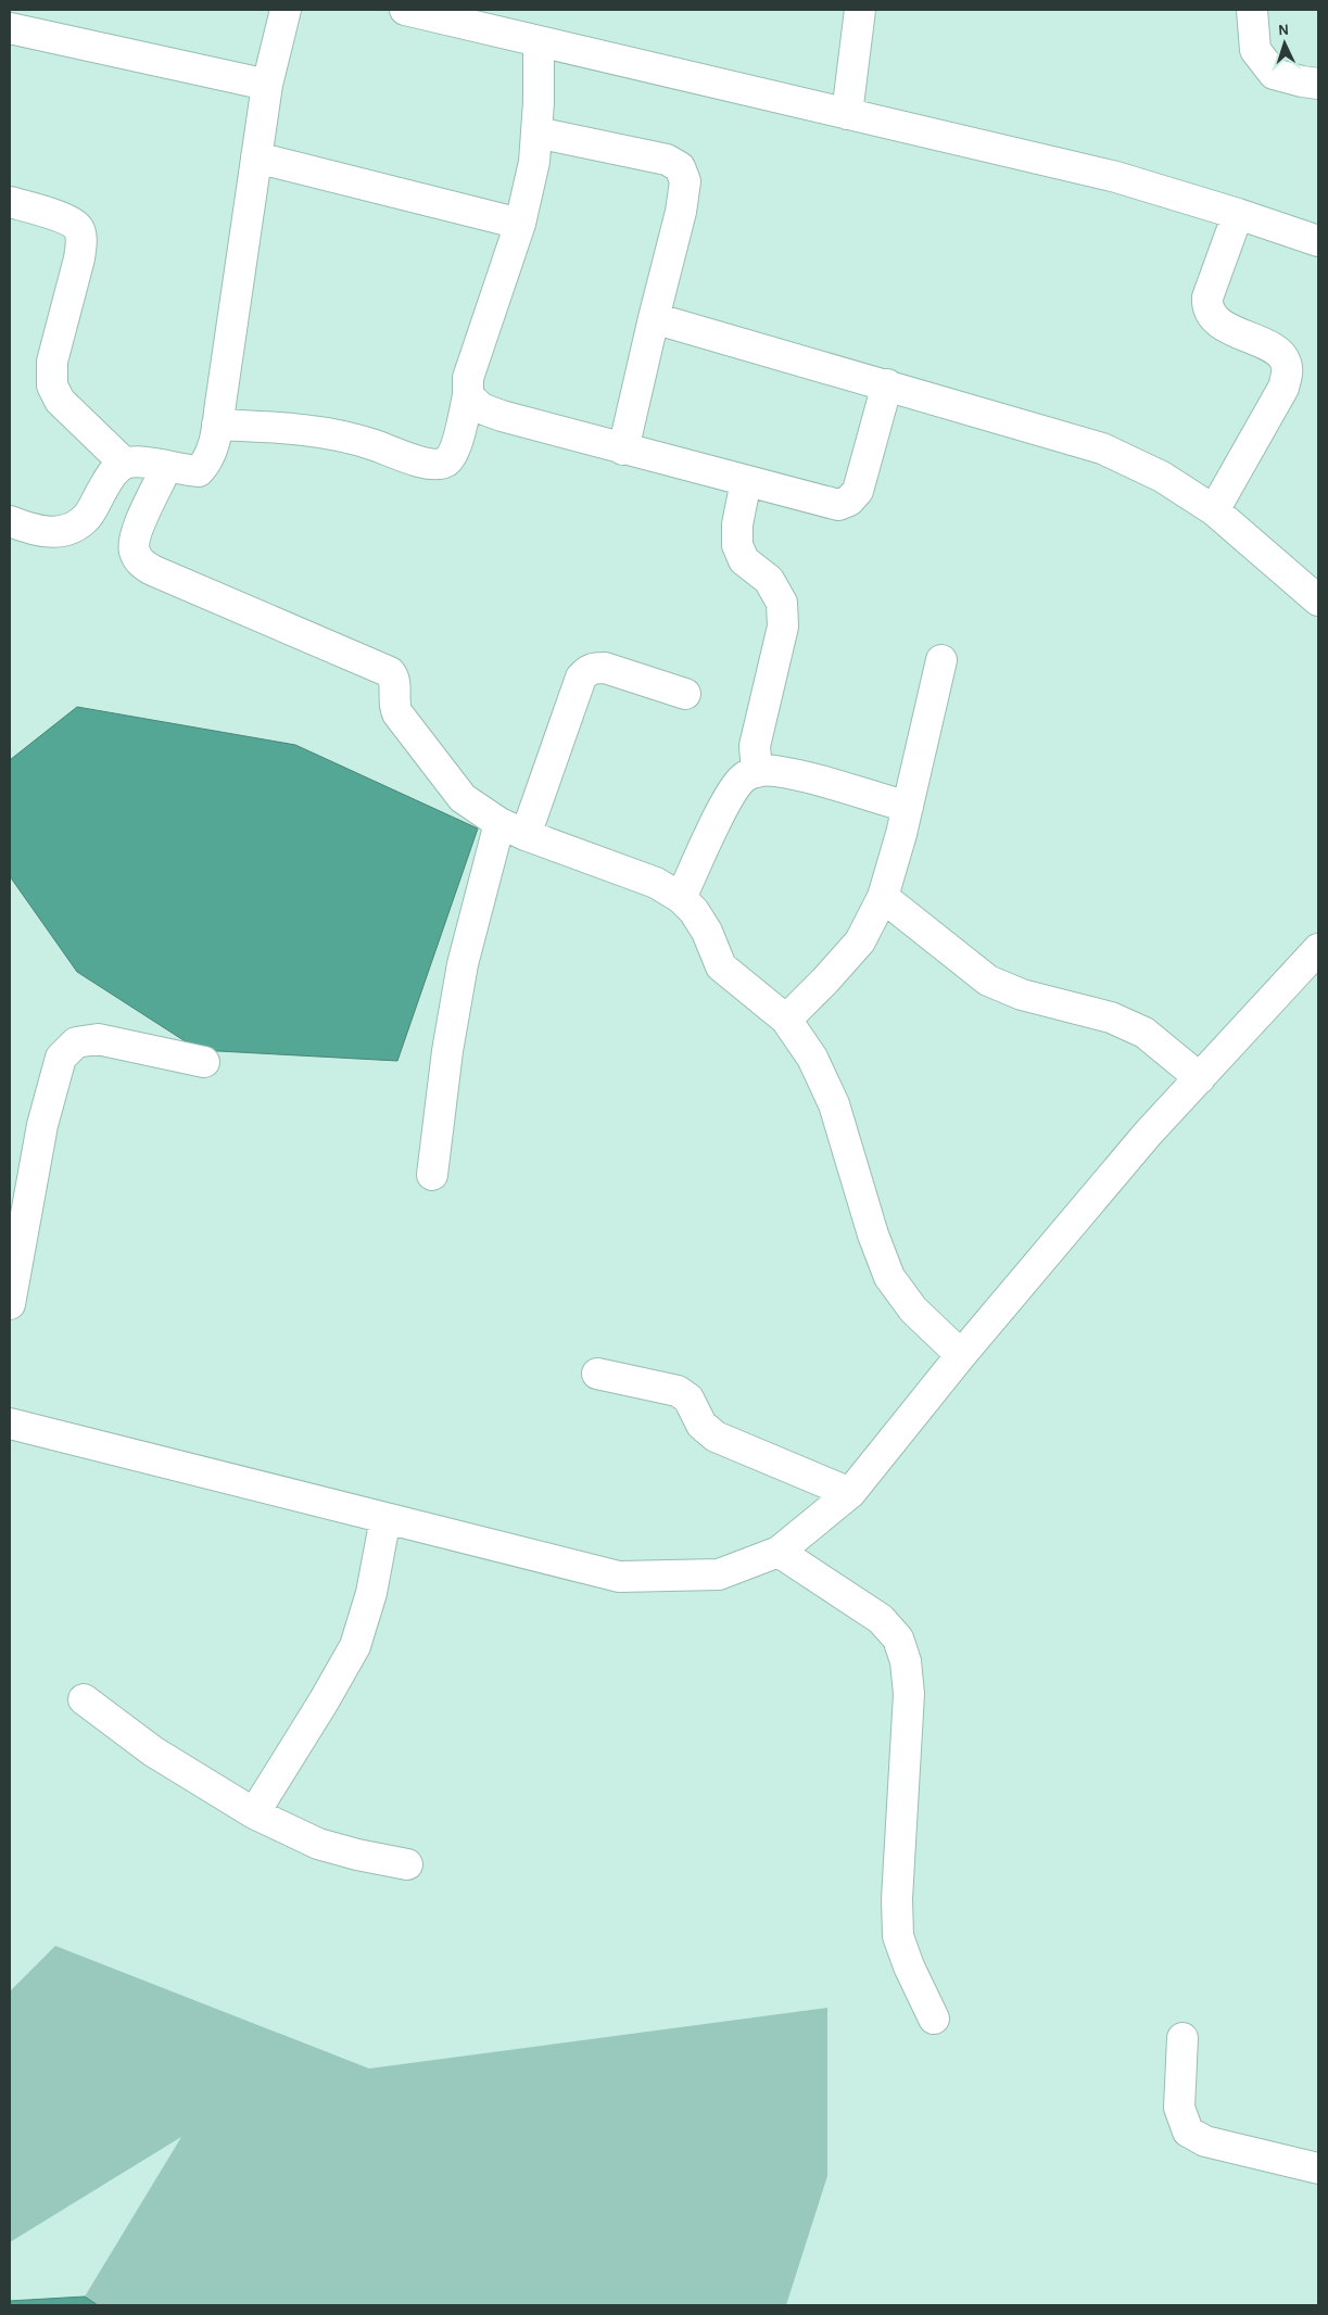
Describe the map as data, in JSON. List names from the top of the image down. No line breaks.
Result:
{"north":"top"}
